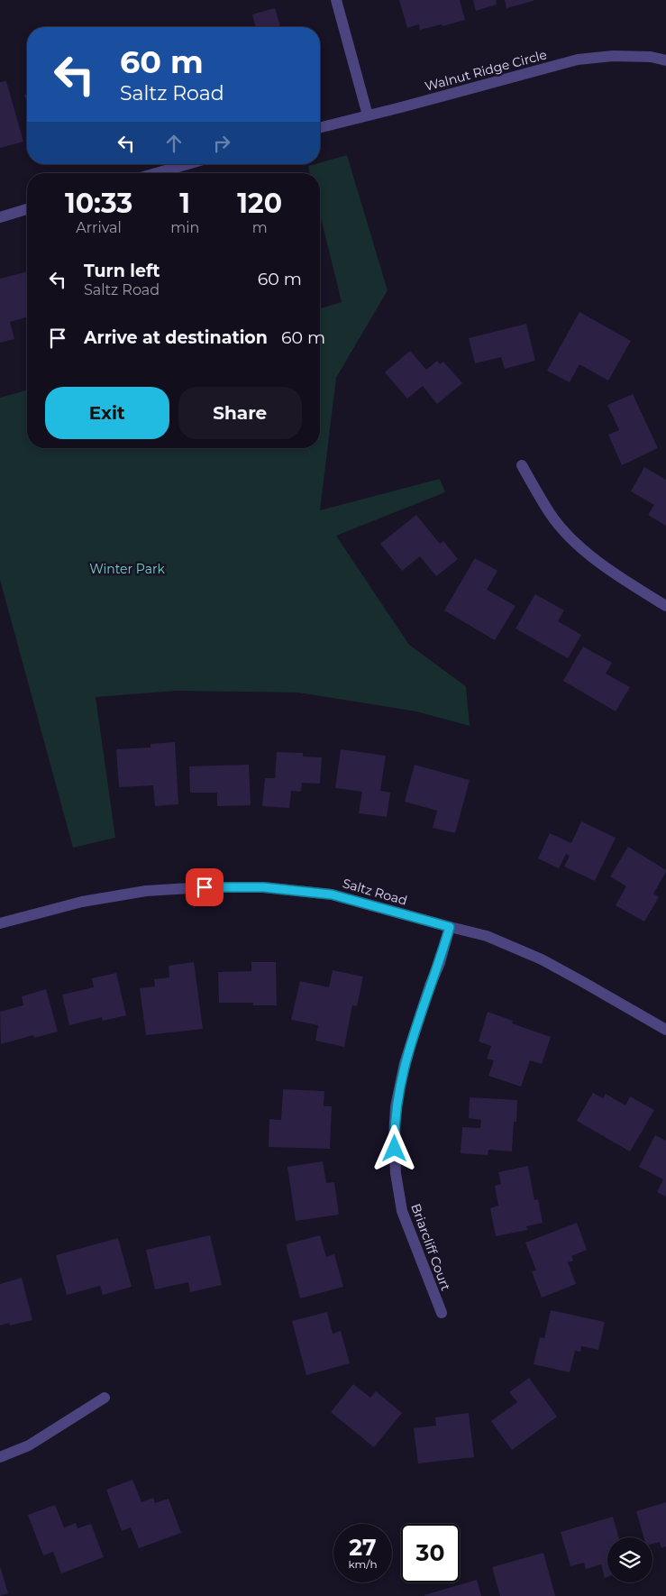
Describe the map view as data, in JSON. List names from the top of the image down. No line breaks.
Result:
{"streets":{"street":["Walnut Ridge Circle","Saltz Road","Briarcliff Court"]},"crossings":[["Saltz Road","Briarcliff Court"]],"parks":["Winter Park"],"page":{"turn":["60 m","Saltz Road"],"eta":["10:33","Arrival","1","min","120","m"],"list":[{"name":"Turn left","note":"Saltz Road","value":"60 m"},{"name":"Arrive at destination","value":"60 m"}],"buttons":["Exit","Share"],"speed":"27 km/h","limit":"30"}}
